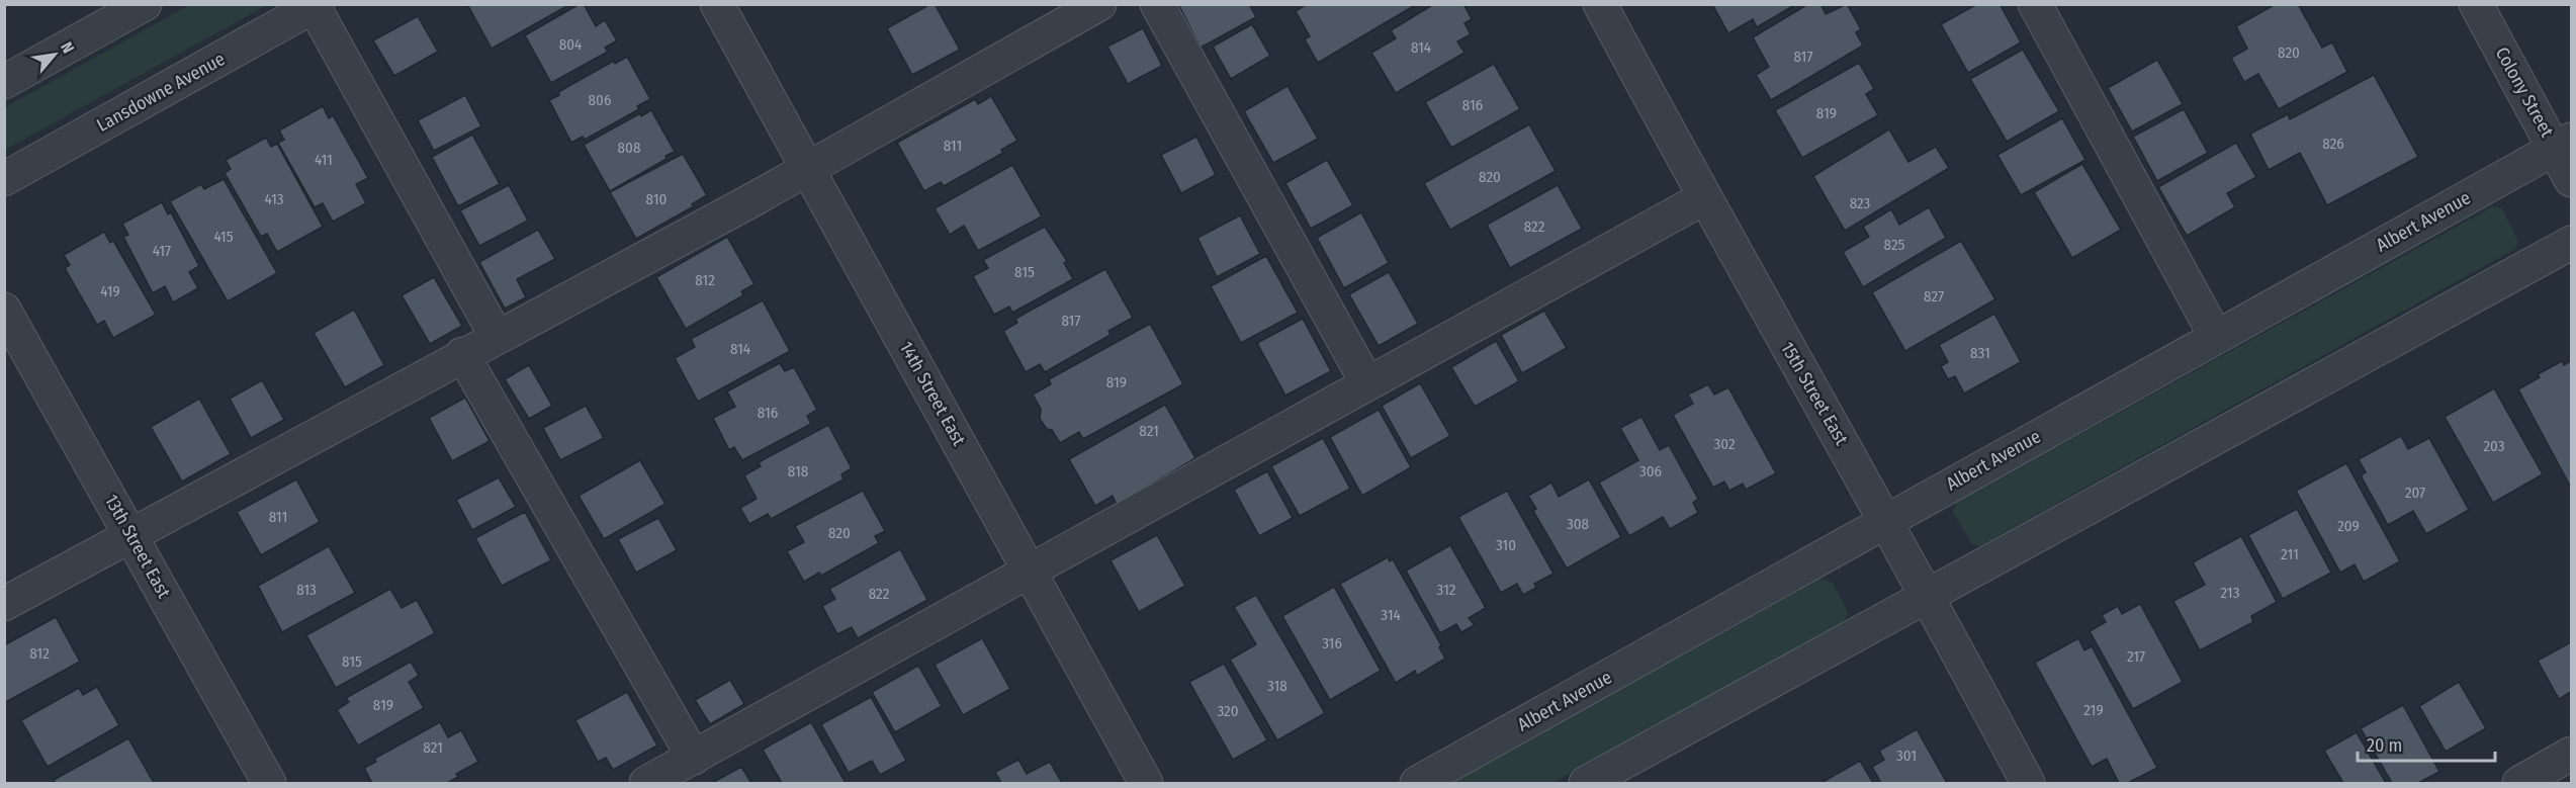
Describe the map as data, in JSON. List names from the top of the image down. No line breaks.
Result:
{"streets":{"street":["Lansdowne Avenue","Colony Street","Albert Avenue","14th Street East","15th Street East","13th Street East"]},"crossings":[["Colony Street","Albert Avenue"],["Albert Avenue","15th Street East"]],"house_numbers":["804","814","820","817","806","816","819","826","811","808","411","820","413","810","823","822","415","825","417","815","812","419","827","817","814","831","819","816","821","302","203","818","306","207","811","308","209","820","310","211","813","312","213","822","314","316","812","217","815","318","819","219","320","821","301"],"scale_bar":"20 m","north":"top right"}
